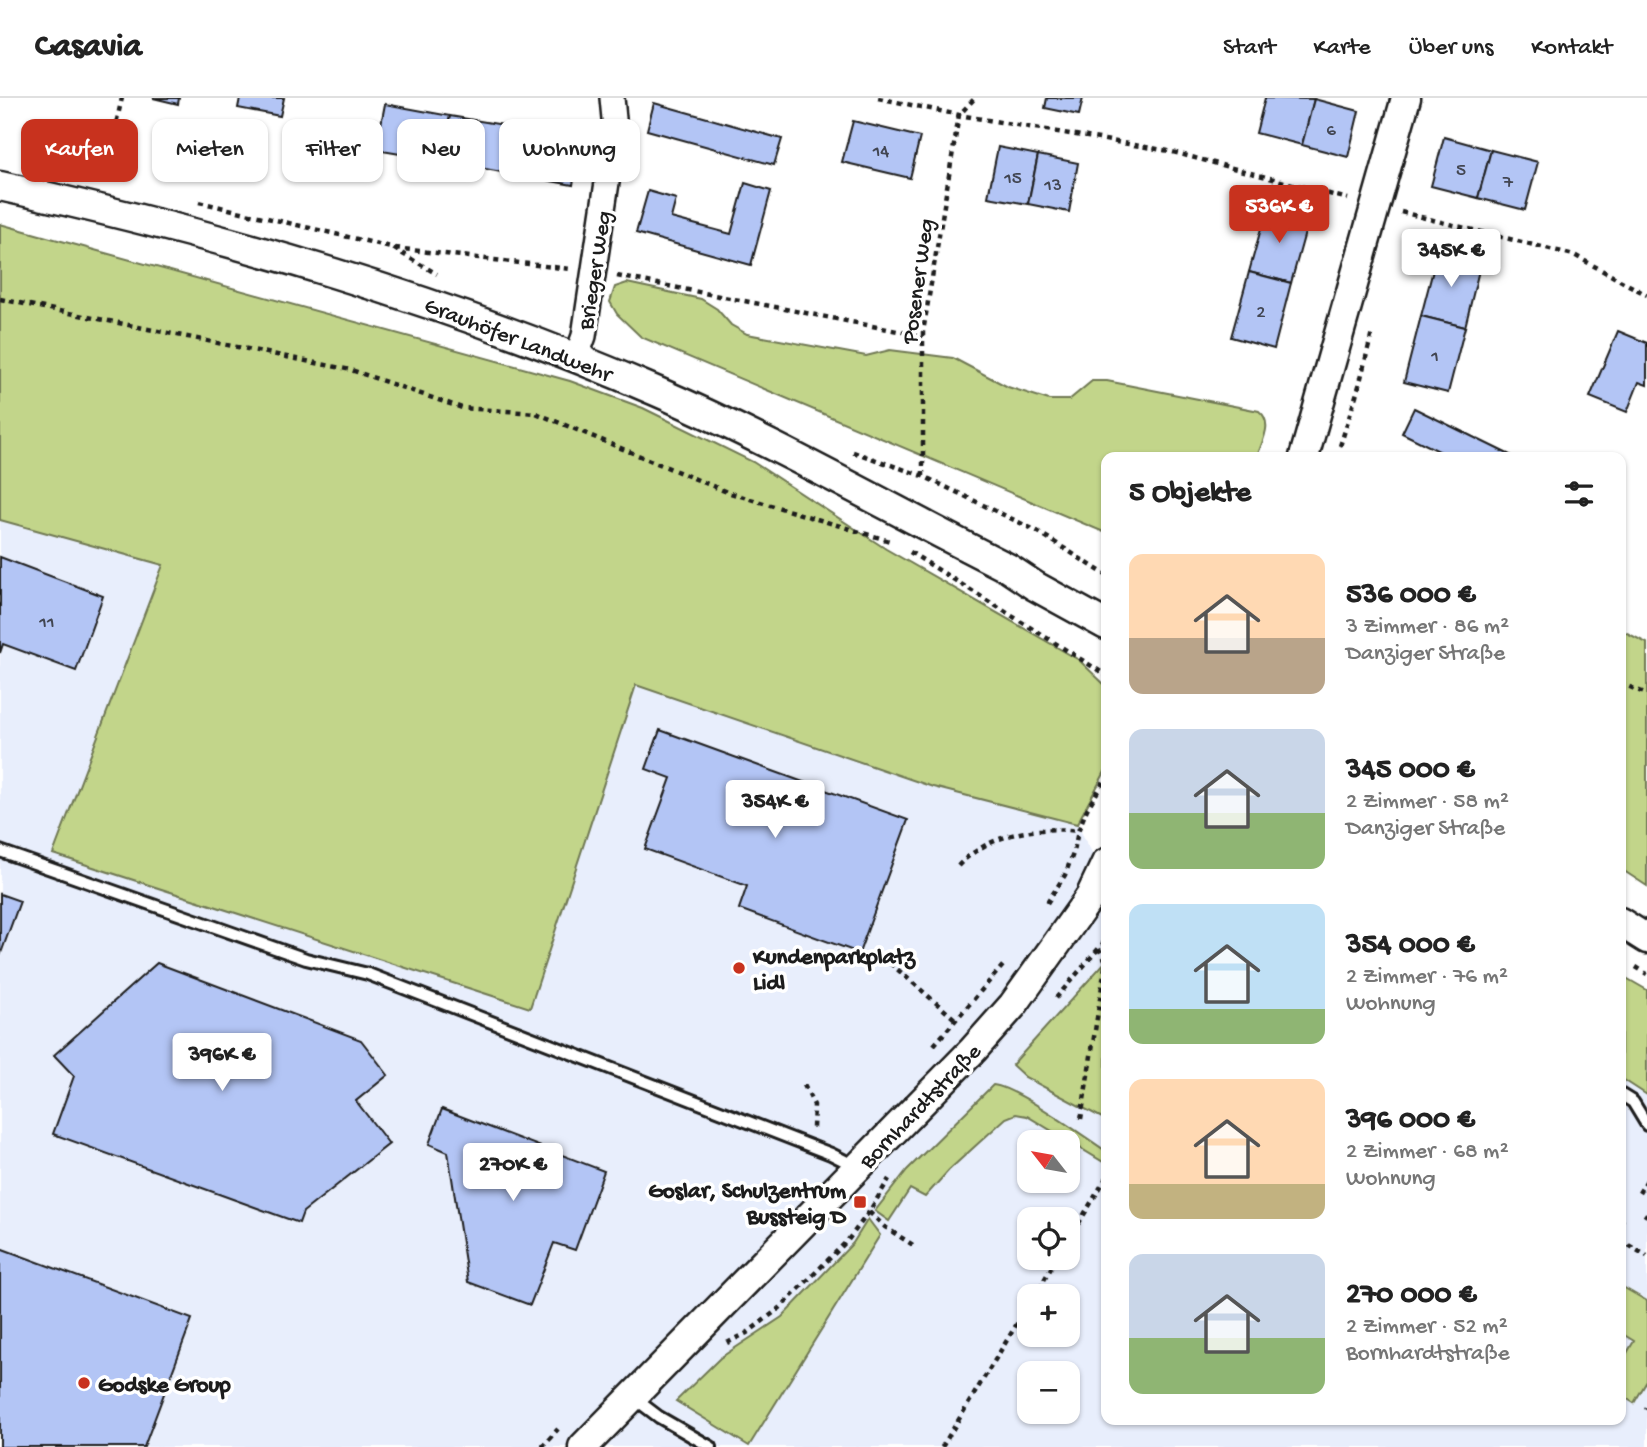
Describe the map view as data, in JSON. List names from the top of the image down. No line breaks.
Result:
{"streets":{"street":["Brieger Weg","Grauhöfer Landwehr","Bornhardtstraße"],"path":["Posener Weg"]},"crossings":[["Brieger Weg","Grauhöfer Landwehr"]],"places":{"other":["Kundenparkplatz Lidl","Godske Group"],"transit":["Goslar, Schulzentrum Bussteig D"]},"house_numbers":["6","14","5","15","7","13","2","1","11"],"north":"top left","page":{"header":"Casavia","nav":["Start","Karte","Über uns","Kontakt"],"chip":["Kaufen","Mieten","Filter","Neu","Wohnung"],"price":["536K €","345K €","354K €","396K €","270K €"],"heading":"5 Objekte","list":[{"name":"536 000 €","note":"3 Zimmer · 86 m² · Danziger Straße"},{"name":"345 000 €","note":"2 Zimmer · 58 m² · Danziger Straße"},{"name":"354 000 €","note":"2 Zimmer · 76 m² · Wohnung"},{"name":"396 000 €","note":"2 Zimmer · 68 m² · Wohnung"},{"name":"270 000 €","note":"2 Zimmer · 52 m² · Bornhardtstraße"}],"map_buttons":["+","−"]}}
